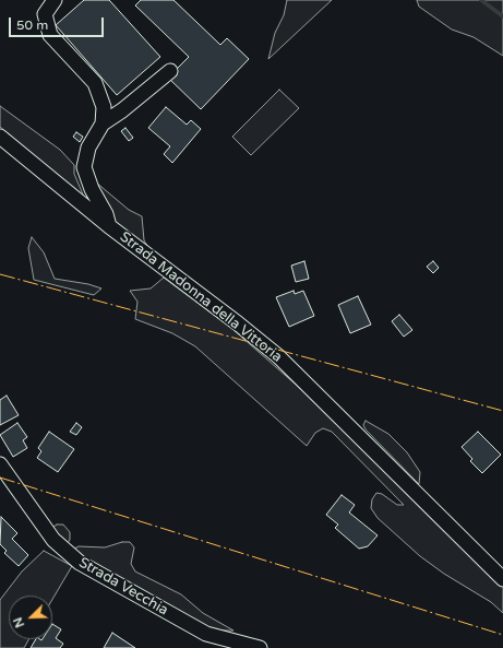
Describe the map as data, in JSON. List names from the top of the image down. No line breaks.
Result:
{"streets":{"street":["Strada Madonna della Vittoria","Strada Vecchia"]},"scale_bar":"50 m","north":"bottom left"}
